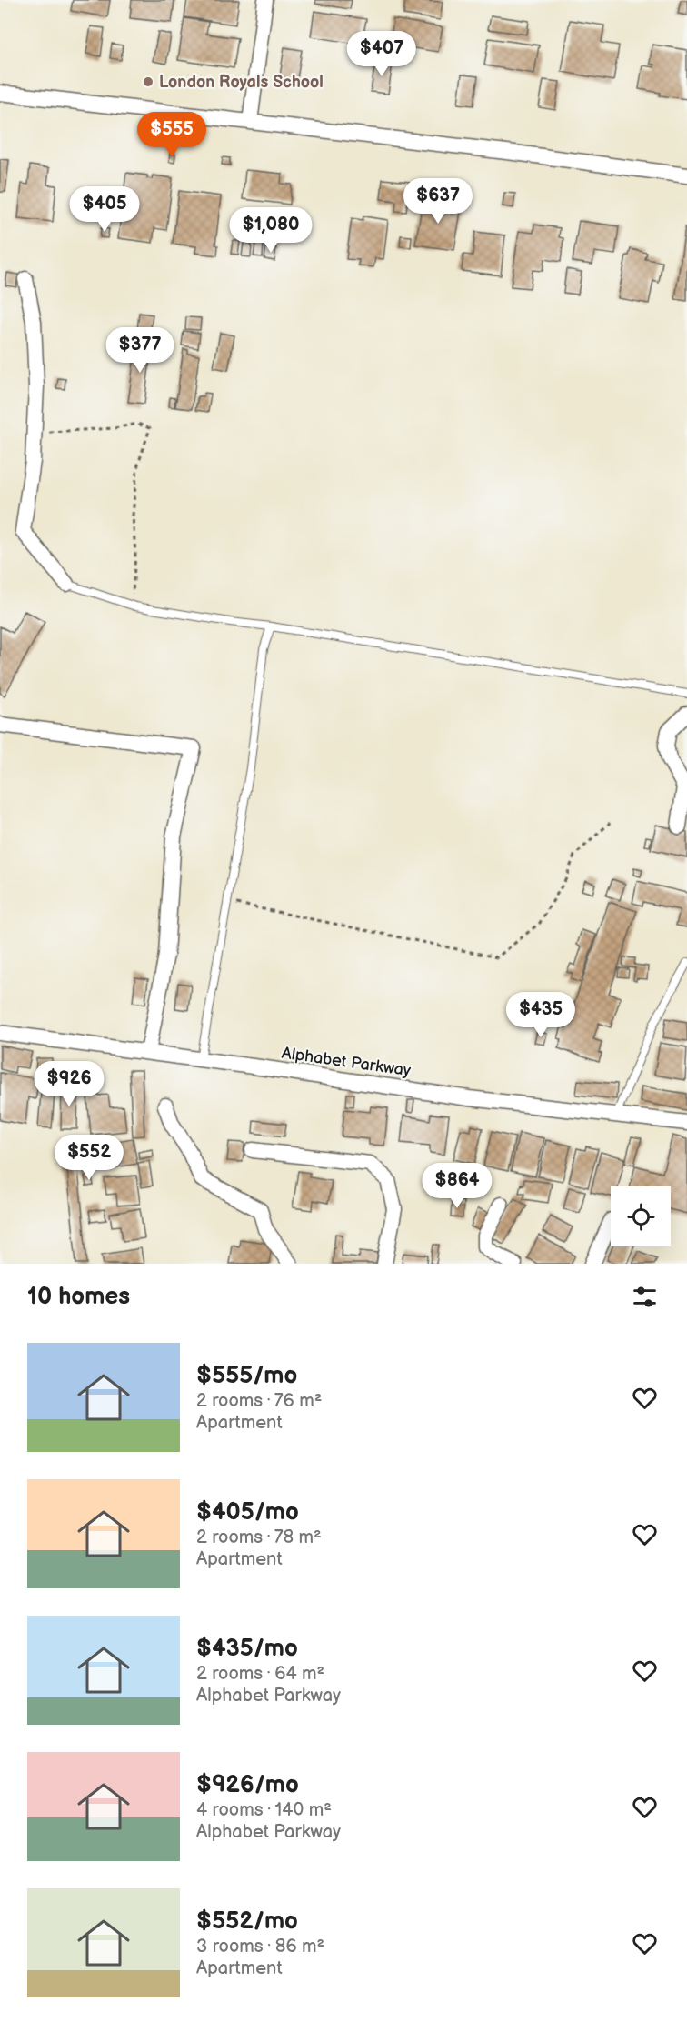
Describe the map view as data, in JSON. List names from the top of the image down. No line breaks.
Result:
{"streets":{"street":["Alphabet Parkway"]},"places":["London Royals School"],"page":{"price":["$407","$555","$637","$405","$1,080","$377","$435","$926","$552","$864"],"heading":"10 homes","list":[{"name":"$555/mo","note":"2 rooms · 76 m² · Apartment"},{"name":"$405/mo","note":"2 rooms · 78 m² · Apartment"},{"name":"$435/mo","note":"2 rooms · 64 m² · Alphabet Parkway"},{"name":"$926/mo","note":"4 rooms · 140 m² · Alphabet Parkway"},{"name":"$552/mo","note":"3 rooms · 86 m² · Apartment"}]}}
